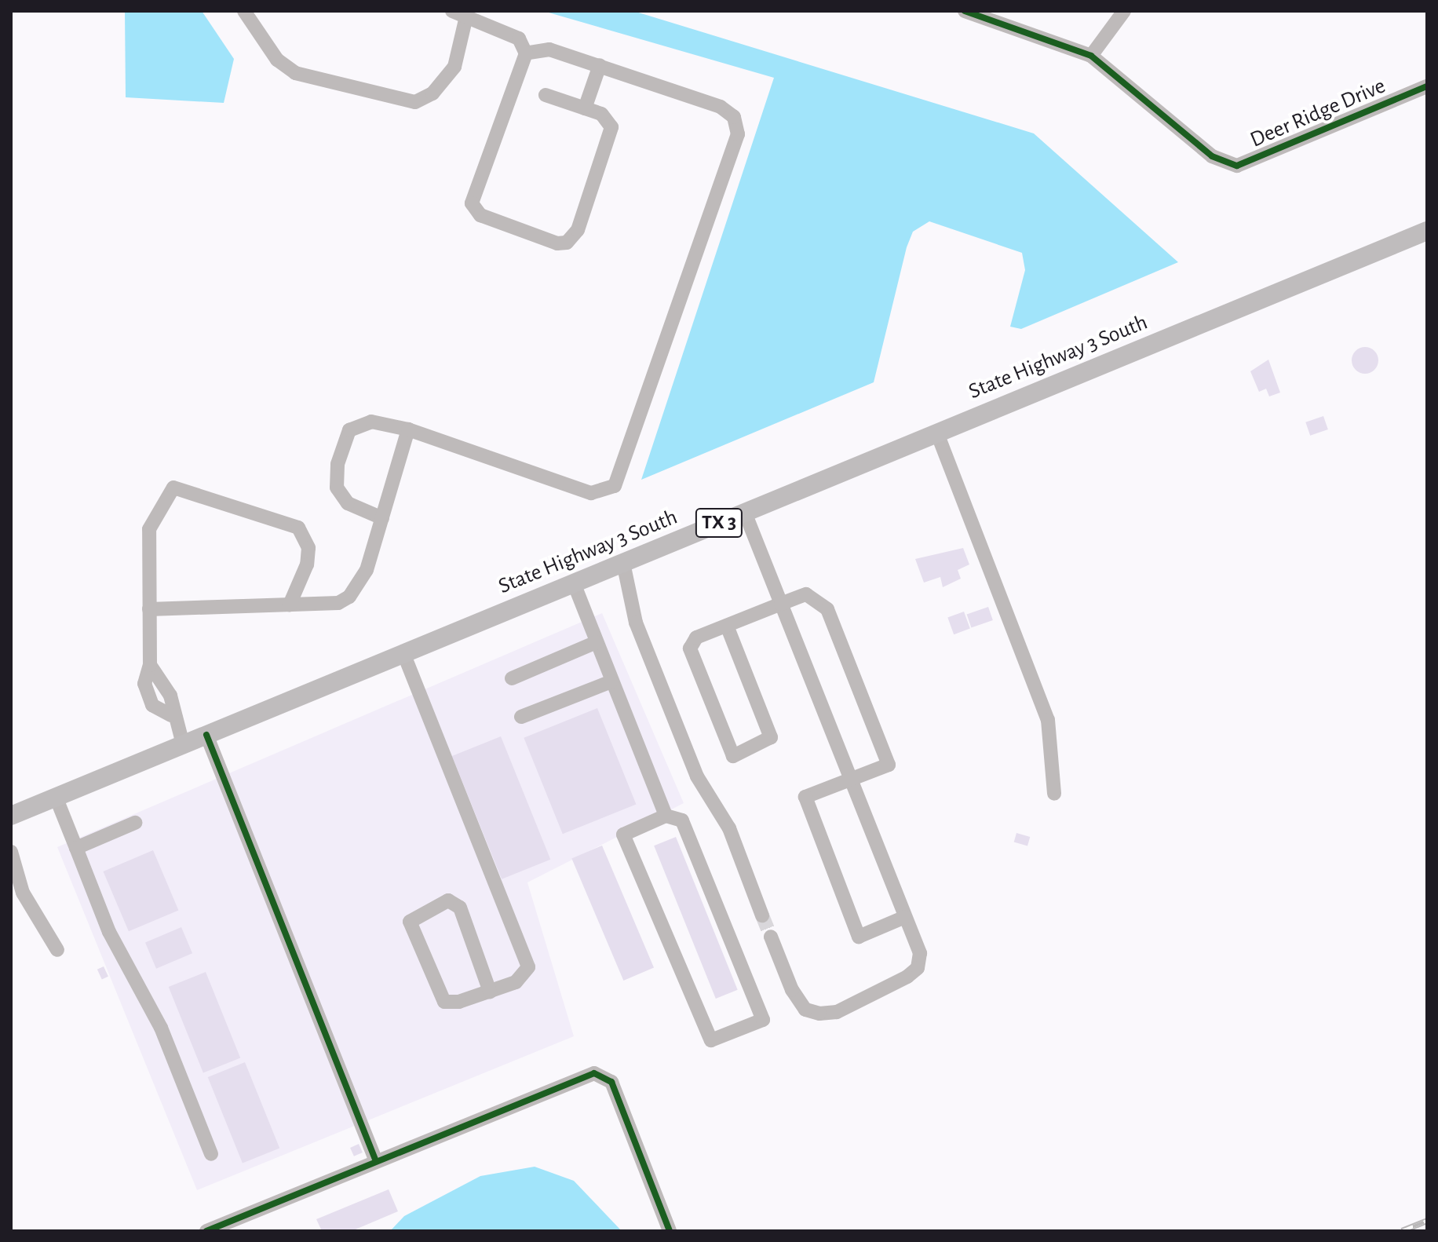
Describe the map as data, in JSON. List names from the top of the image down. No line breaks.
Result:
{"streets":{"main road":["State Highway 3 South","TX 3"],"street":["Deer Ridge Drive"]}}
